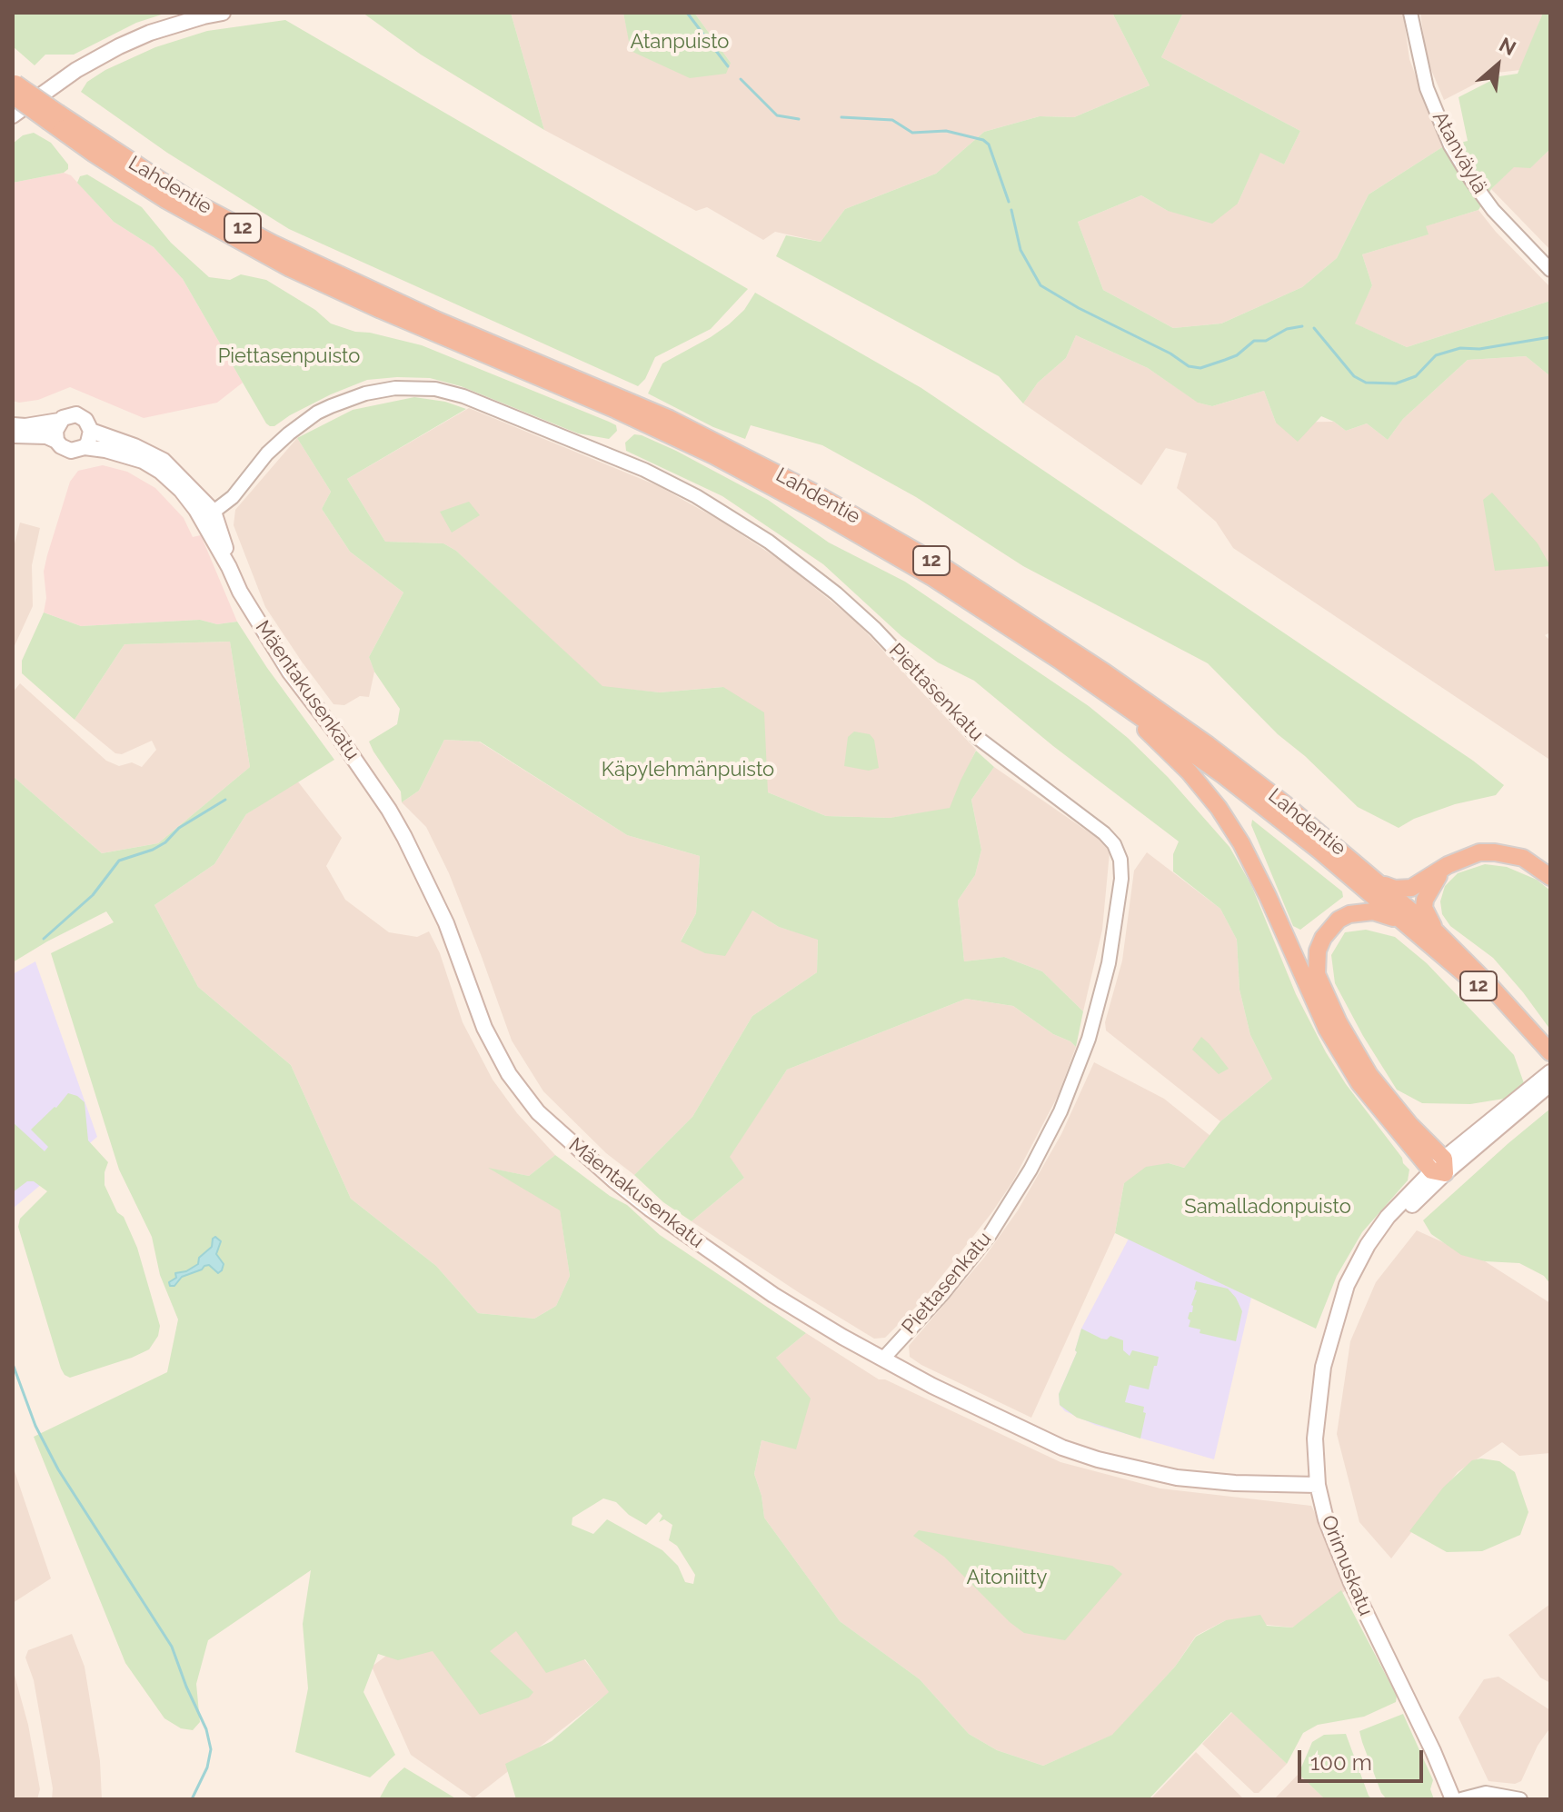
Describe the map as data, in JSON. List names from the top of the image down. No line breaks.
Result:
{"streets":{"highway":["Lahdentie","12"],"main road":["Mäentakusenkatu","Orimuskatu"],"street":["Atanväylä","Piettasenkatu"]},"crossings":[["Mäentakusenkatu","Piettasenkatu"],["Mäentakusenkatu","Orimuskatu"]],"parks":["Atanpuisto","Piettasenpuisto","Käpylehmänpuisto","Samalladonpuisto","Aitoniitty"],"scale_bar":"100 m","north":"top right"}
